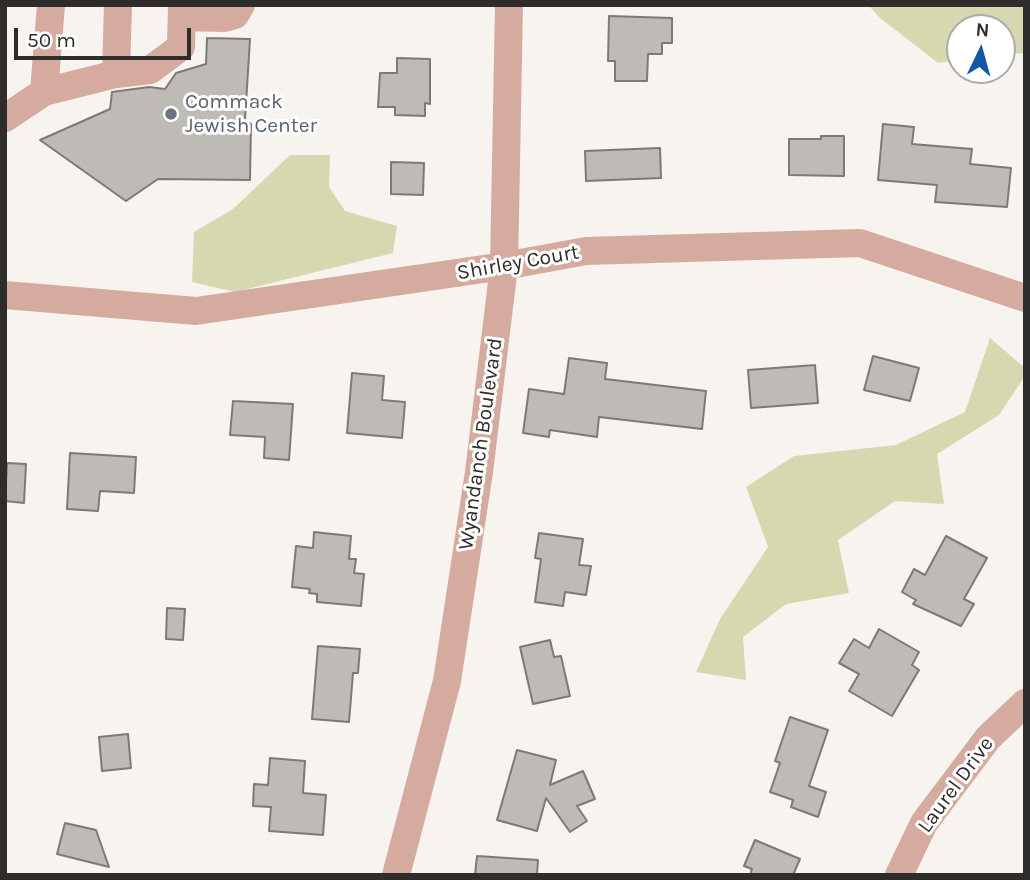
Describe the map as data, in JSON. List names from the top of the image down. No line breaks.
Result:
{"streets":{"street":["Shirley Court","Wyandanch Boulevard","Laurel Drive"]},"crossings":[["Shirley Court","Wyandanch Boulevard"]],"places":["Commack Jewish Center"],"scale_bar":"50 m","north":"top"}
